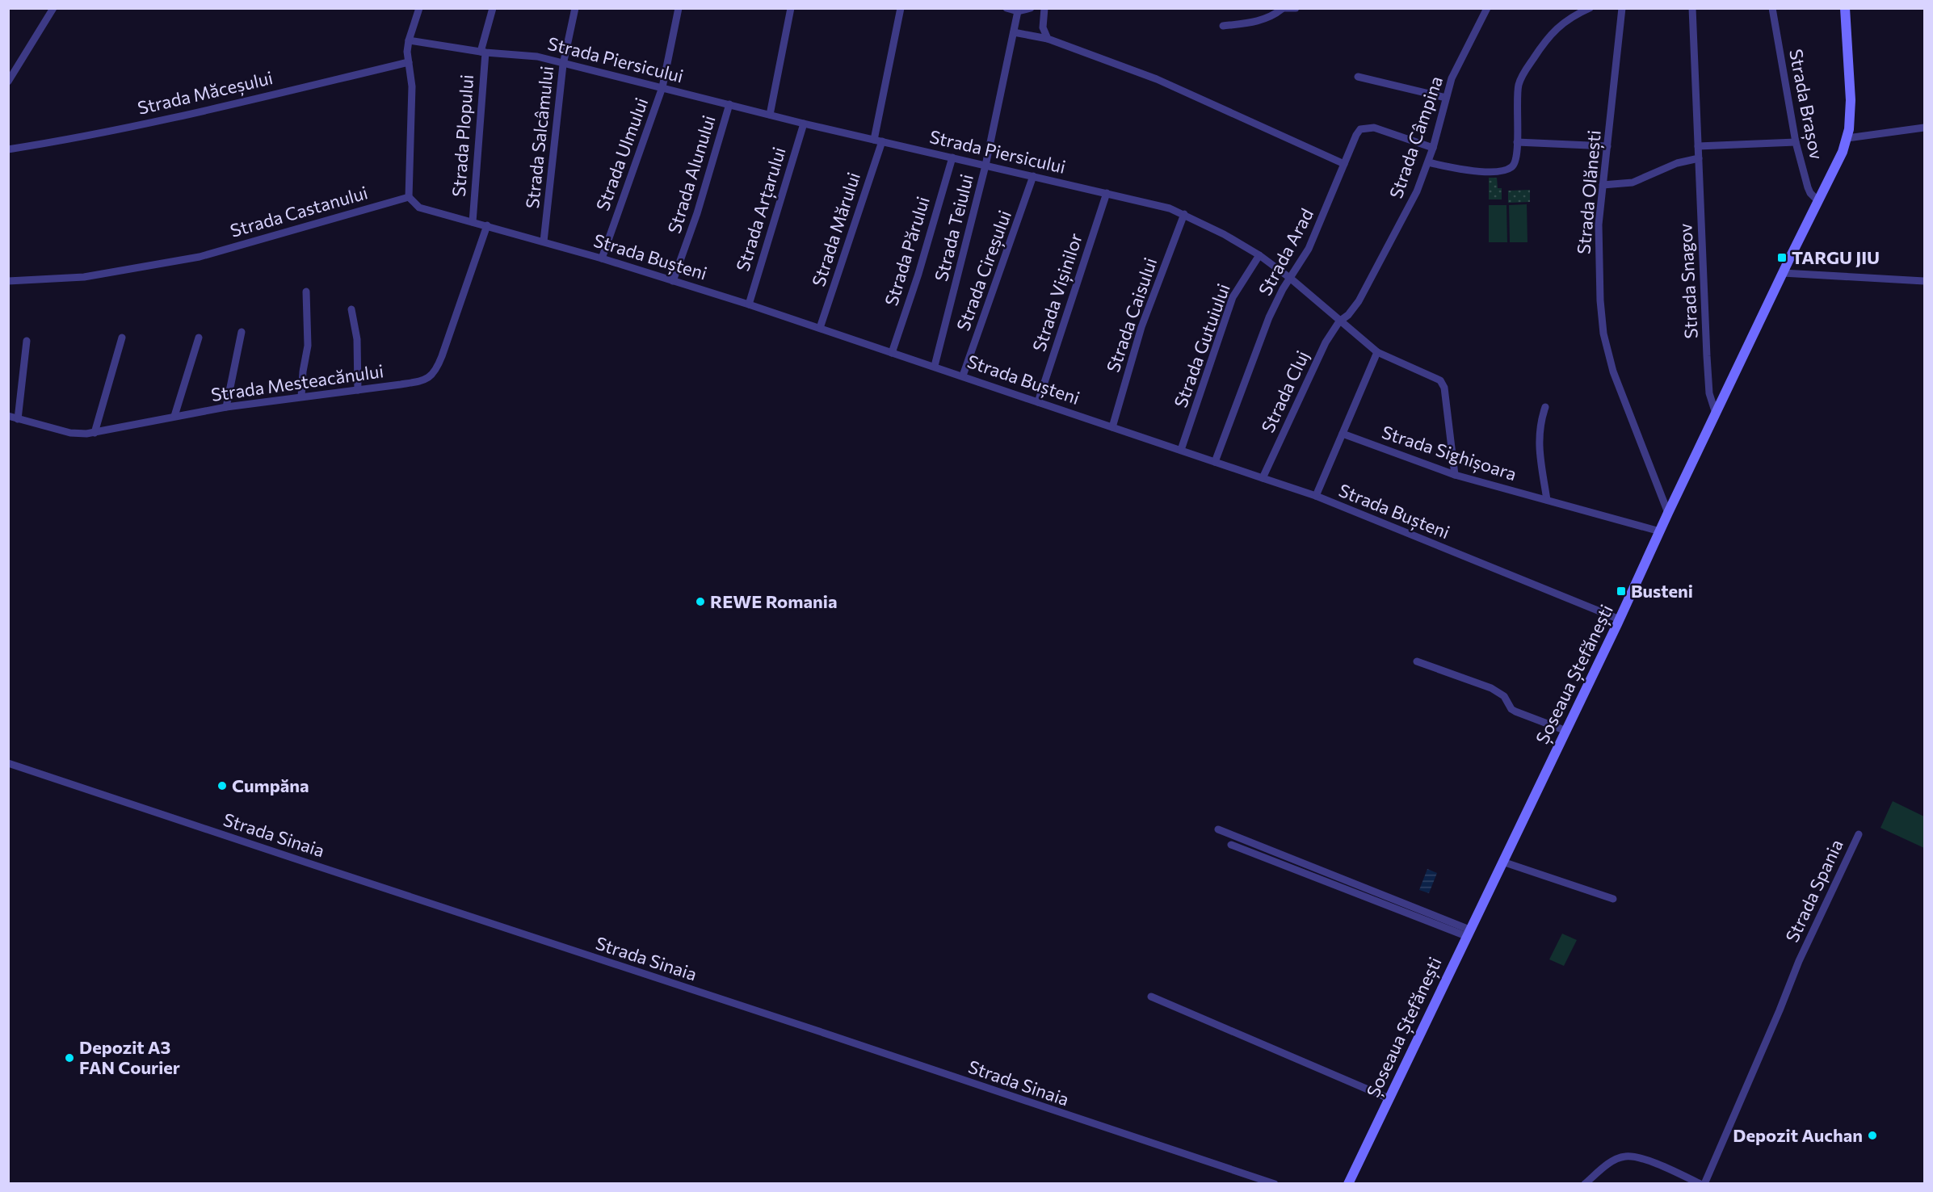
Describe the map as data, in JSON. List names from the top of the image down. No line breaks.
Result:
{"streets":{"main road":["Șoseaua Ștefănești"],"street":["Strada Piersicului","Strada Măceșului","Strada Brașov","Strada Plopului","Strada Salcâmului","Strada Câmpina","Strada Ulmului","Strada Alunului","Strada Olănești","Strada Arțarului","Strada Castanului","Strada Teiului","Strada Mărului","Strada Părului","Strada Arad","Strada Bușteni","Strada Cireșului","Strada Snagov","Strada Vișinilor","Strada Caisului","Strada Gutuiului","Strada Mesteacănului","Strada Cluj","Strada Sighișoara","Strada Sinaia","Strada Spania"]},"crossings":[["Strada Piersicului","Strada Plopului"],["Strada Piersicului","Strada Salcâmului"],["Strada Piersicului","Strada Câmpina"],["Strada Piersicului","Strada Ulmului"],["Strada Piersicului","Strada Alunului"],["Strada Piersicului","Strada Arțarului"],["Strada Piersicului","Strada Teiului"],["Strada Piersicului","Strada Mărului"],["Strada Piersicului","Strada Părului"],["Strada Piersicului","Strada Arad"],["Strada Piersicului","Strada Cireșului"],["Strada Piersicului","Strada Vișinilor"],["Strada Piersicului","Strada Caisului"],["Strada Piersicului","Strada Gutuiului"],["Strada Piersicului","Strada Cluj"],["Strada Piersicului","Strada Sighișoara"],["Strada Brașov","Șoseaua Ștefănești"],["Strada Plopului","Strada Bușteni"],["Strada Salcâmului","Strada Bușteni"],["Strada Câmpina","Strada Arad"],["Strada Câmpina","Strada Cluj"],["Strada Ulmului","Strada Bușteni"],["Strada Alunului","Strada Bușteni"],["Strada Olănești","Șoseaua Ștefănești"],["Strada Arțarului","Strada Bușteni"],["Strada Castanului","Strada Bușteni"],["Strada Teiului","Strada Bușteni"],["Strada Mărului","Strada Bușteni"],["Strada Părului","Strada Bușteni"],["Strada Arad","Strada Bușteni"],["Strada Bușteni","Strada Cireșului"],["Strada Bușteni","Strada Vișinilor"],["Strada Bușteni","Strada Caisului"],["Strada Bușteni","Strada Gutuiului"],["Strada Bușteni","Strada Mesteacănului"],["Strada Bușteni","Strada Cluj"],["Strada Bușteni","Șoseaua Ștefănești"],["Strada Snagov","Șoseaua Ștefănești"],["Strada Sighișoara","Șoseaua Ștefănești"]],"places":{"transit":["TARGU JIU","Busteni"],"other":["REWE Romania","Cumpăna","Depozit A3 FAN Courier","Depozit Auchan"]}}
